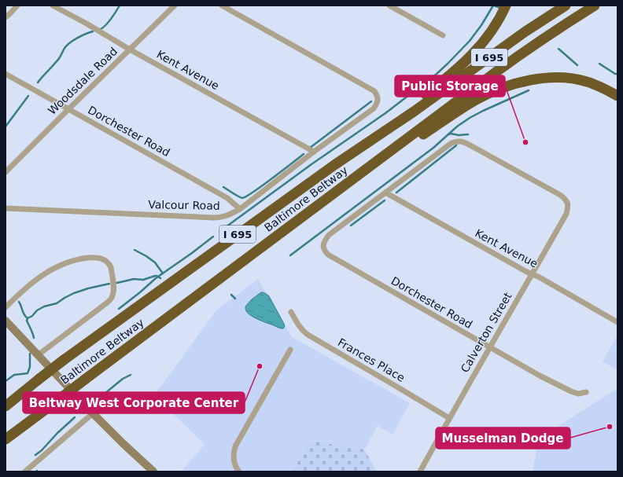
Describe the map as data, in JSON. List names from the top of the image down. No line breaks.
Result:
{"streets":{"highway":["I 695","Baltimore Beltway"],"street":["Kent Avenue","Woodsdale Road","Dorchester Road","Valcour Road","Calverton Street","Frances Place"]},"crossings":[["Kent Avenue","Woodsdale Road"],["Kent Avenue","Dorchester Road"],["Kent Avenue","Valcour Road"],["Kent Avenue","Calverton Street"],["Woodsdale Road","Dorchester Road"],["Dorchester Road","Valcour Road"],["Dorchester Road","Calverton Street"],["Calverton Street","Frances Place"]],"places":["Public Storage","Beltway West Corporate Center","Musselman Dodge"]}
